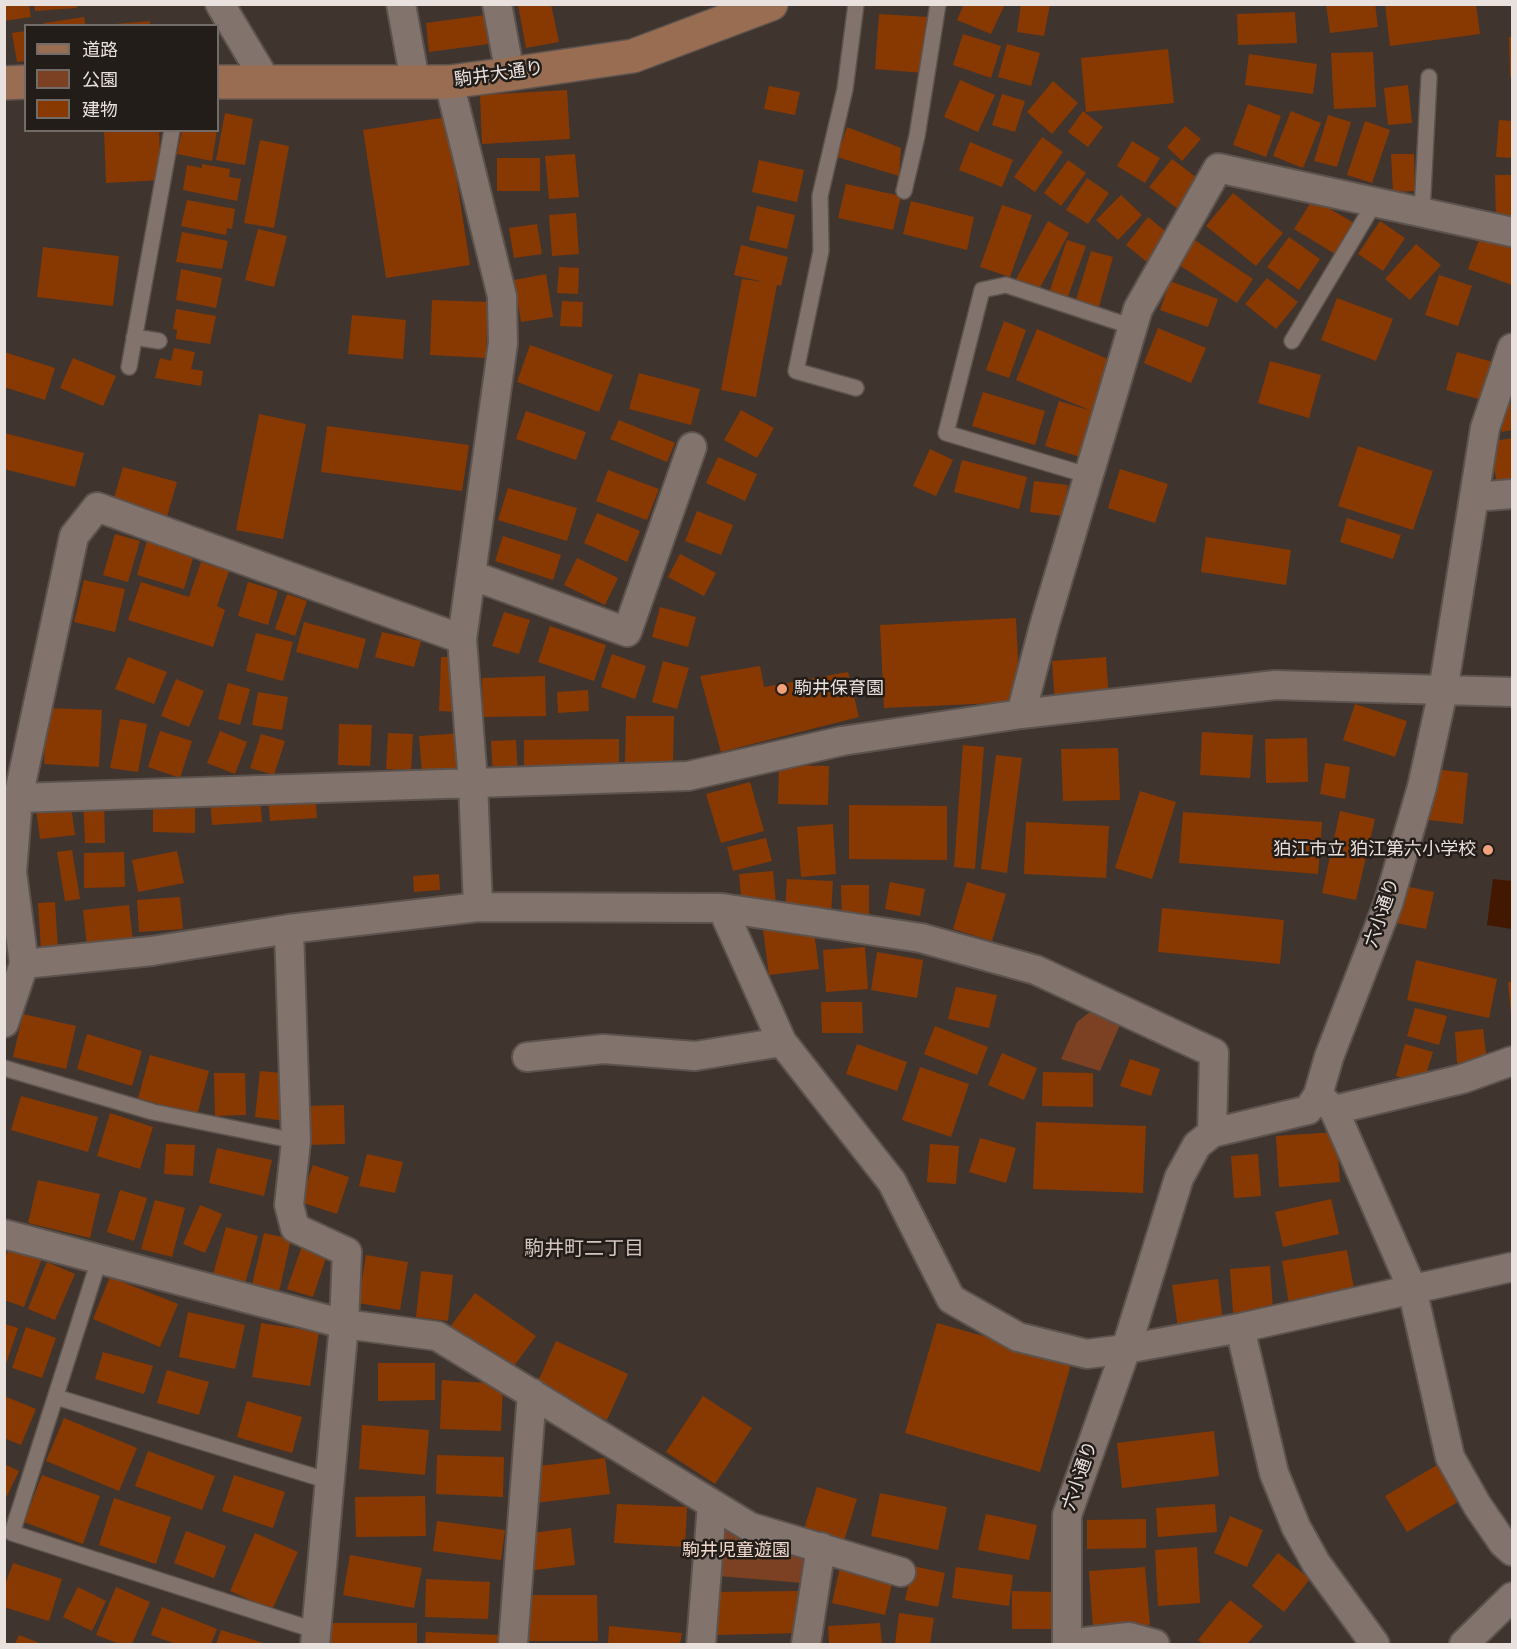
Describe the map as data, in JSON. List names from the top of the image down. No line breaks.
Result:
{"streets":{"street":["駒井大通り","六小通り"]},"districts":["駒井町二丁目"],"parks":["駒井児童遊園"],"places":["駒井保育園","狛江市立 狛江第六小学校"],"legend":["道路","公園","建物"]}
